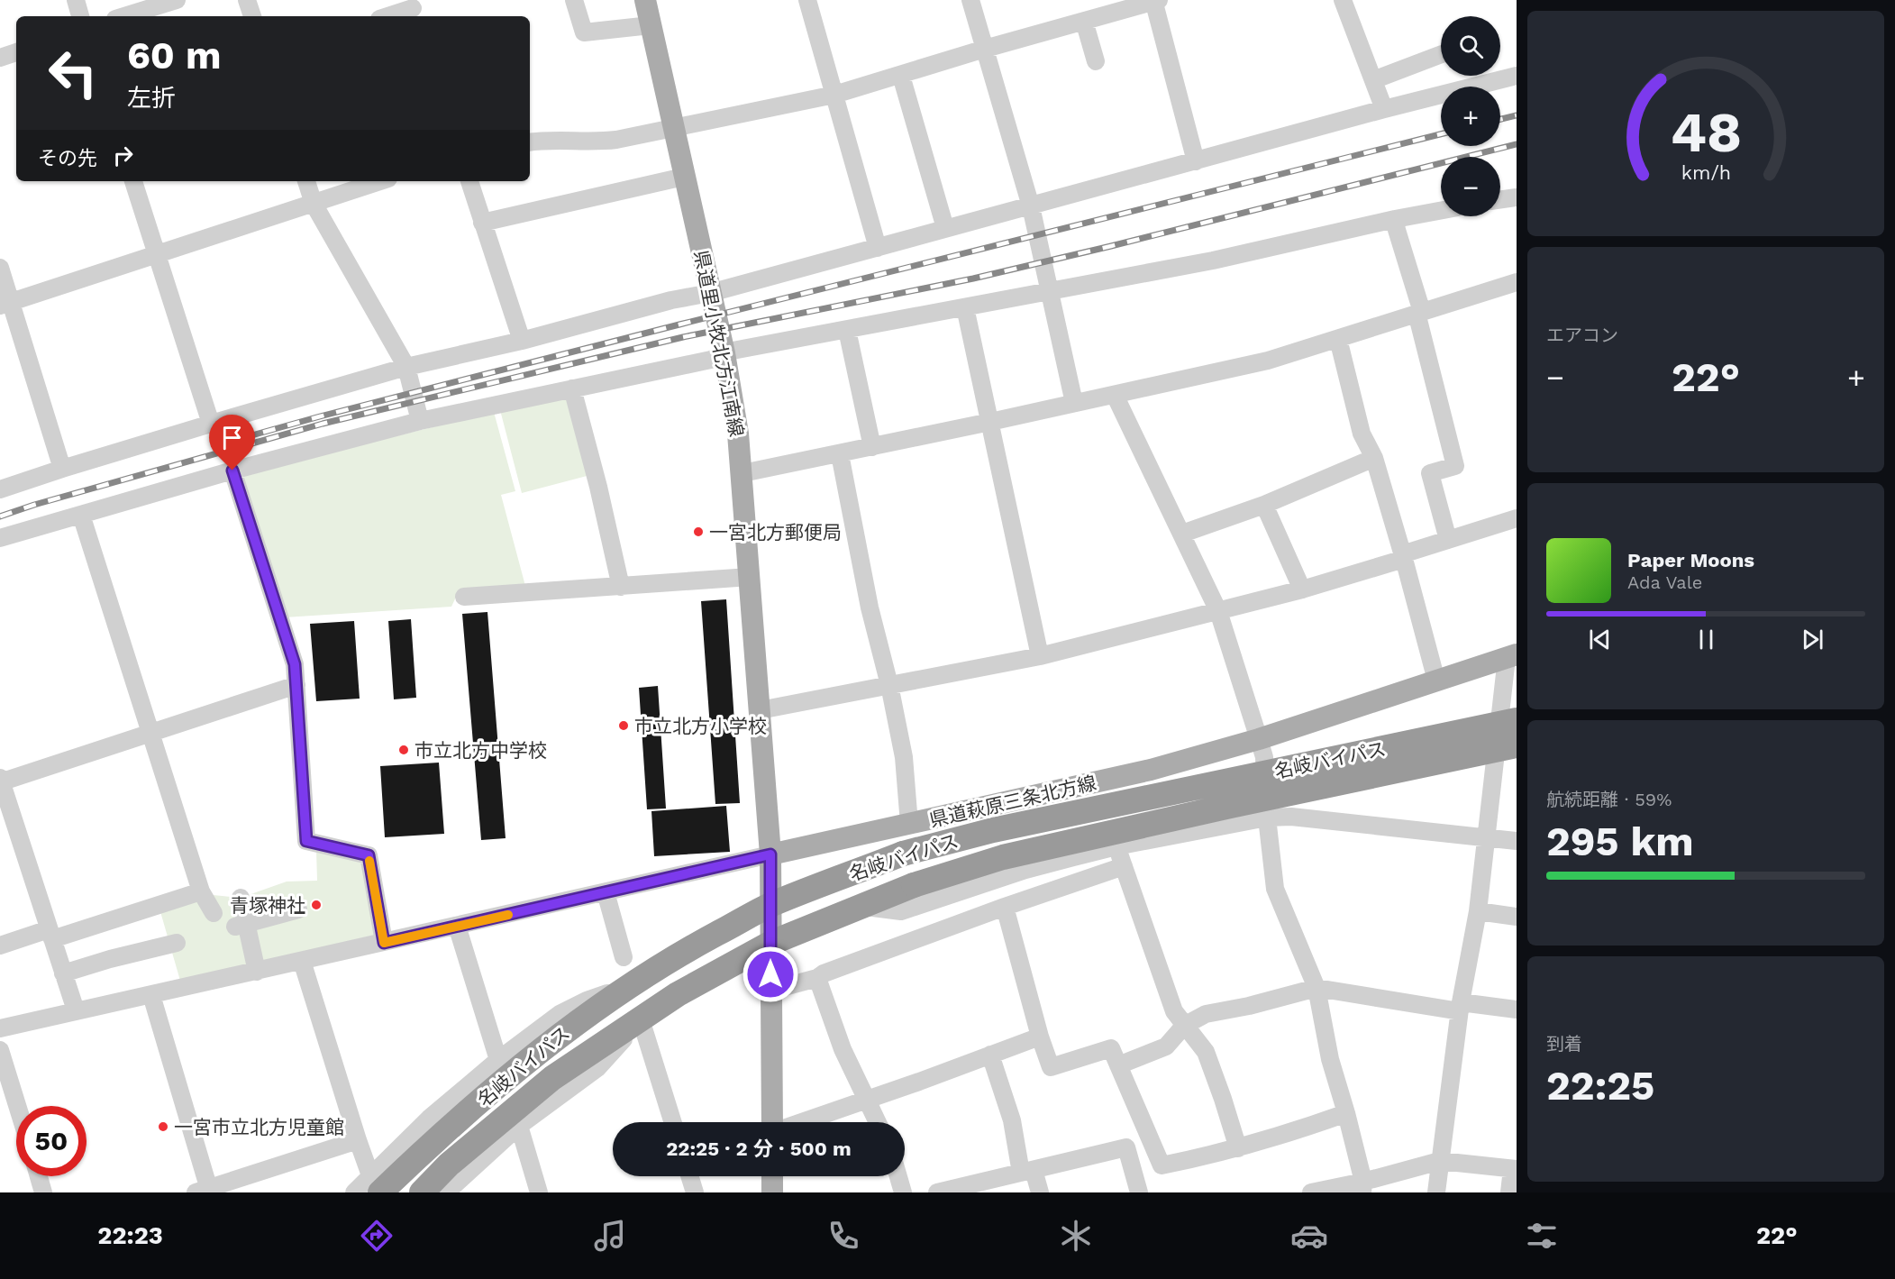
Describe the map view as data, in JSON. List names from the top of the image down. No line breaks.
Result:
{"streets":{"highway":["名岐バイパス"],"main road":["県道里小牧北方江南線","県道萩原三条北方線"]},"crossings":[["県道里小牧北方江南線","県道萩原三条北方線"]],"places":["一宮北方郵便局","市立北方小学校","市立北方中学校","青塚神社","一宮市立北方児童館"],"page":{"map_buttons":["+","−"],"turn":["60 m","左折"],"then":"その先","tile":["エアコン",["航続距離 · 59%","295 km"],["到着","22:25"]],"heat":["−","22°","+"],"song":["Paper Moons","Ada Vale"],"limit":"50","trip":"22:25 · 2 分 · 500 m","tabs":["22:23","22°"],"gauge":["48","km/h"]}}
